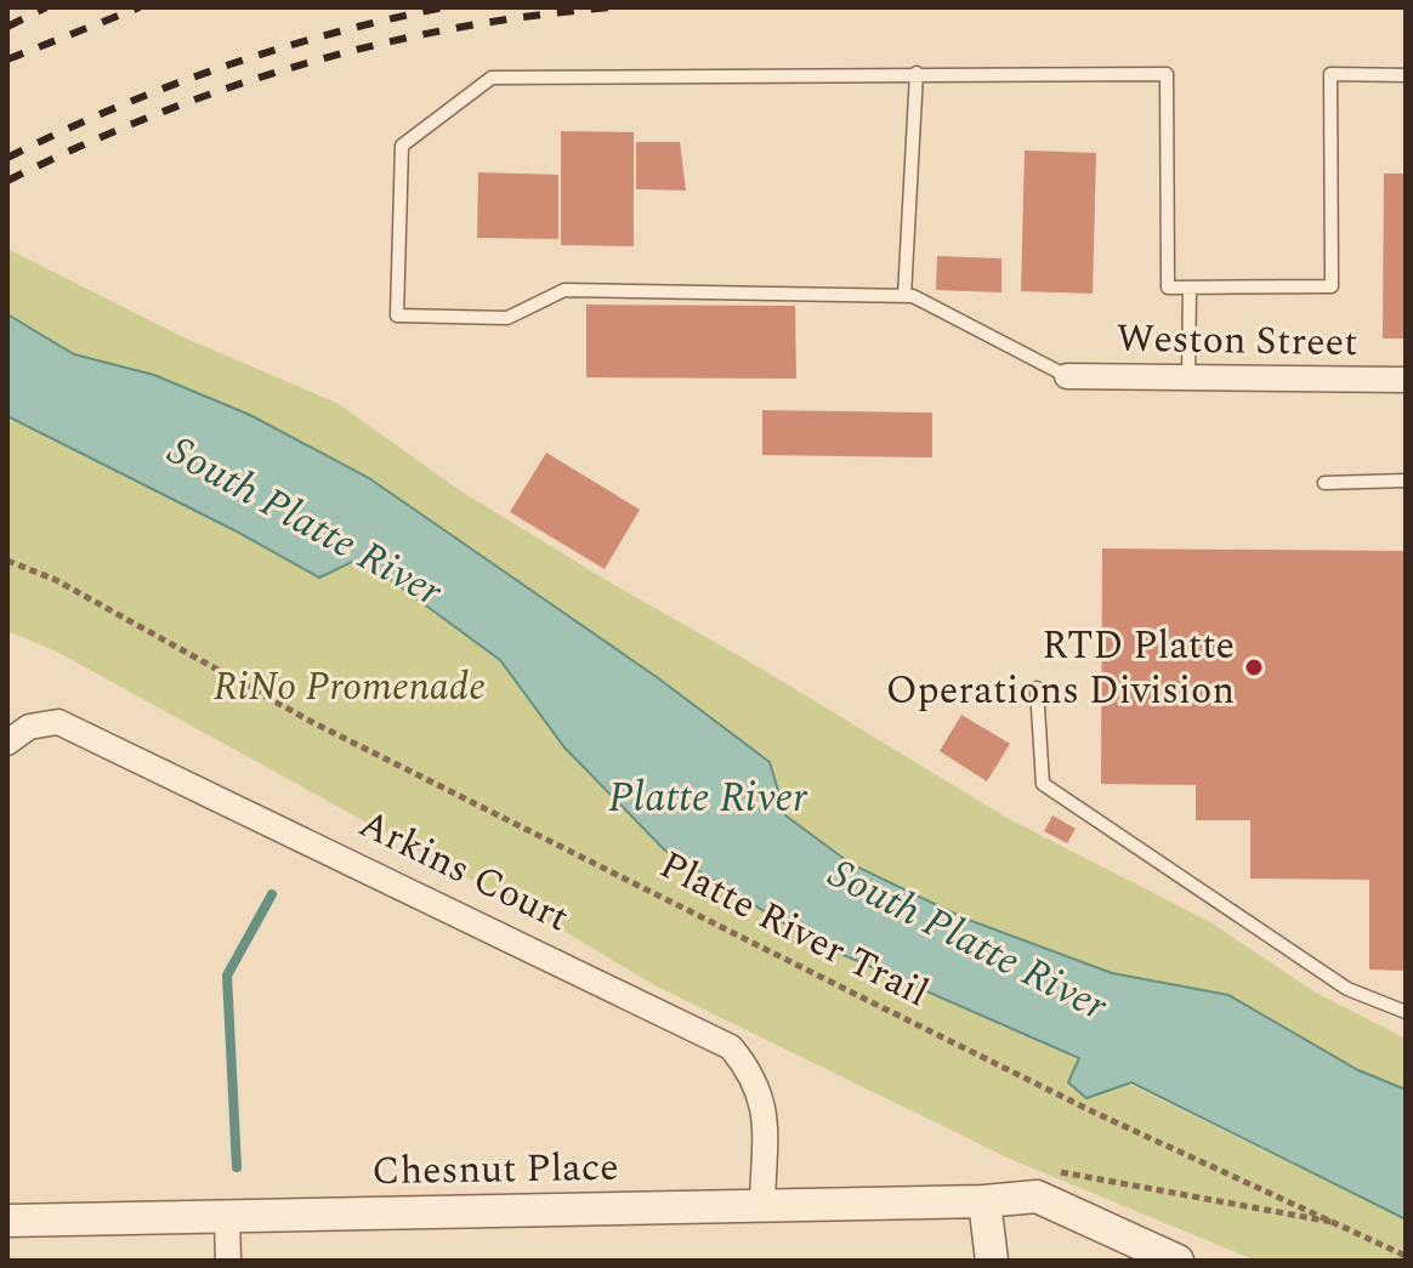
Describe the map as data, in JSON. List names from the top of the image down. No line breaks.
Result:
{"streets":{"street":["Weston Street","Arkins Court","Chesnut Place"],"path":["Platte River Trail"]},"crossings":[["Arkins Court","Chesnut Place"]],"water":["South Platte River","Platte River"],"parks":["RiNo Promenade"],"places":["RTD Platte Operations Division"]}
